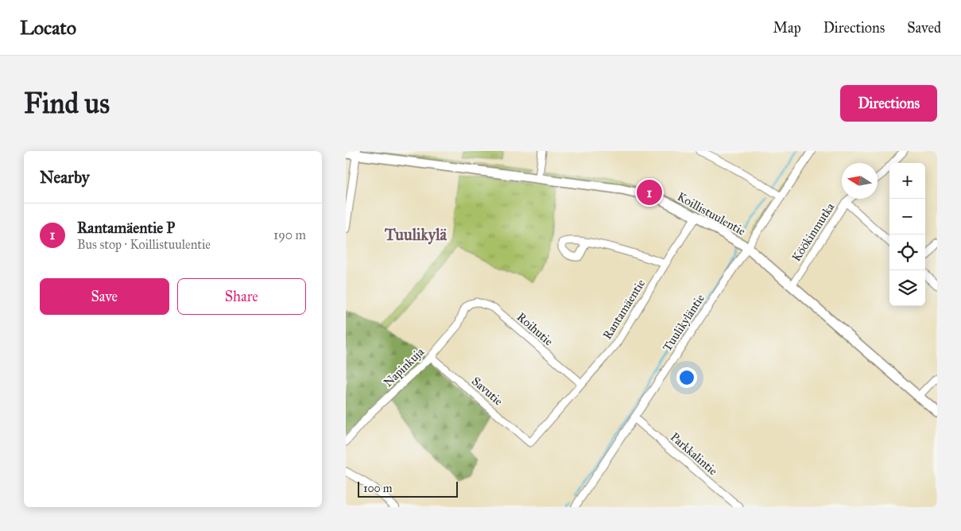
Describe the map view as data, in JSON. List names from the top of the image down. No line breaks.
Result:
{"streets":{"street":["Koillistuulentie","Köökinmutka","Rantamäentie","Tuulikyläntie","Roihutie","Napinkuja","Savutie","Parkkalintie"]},"crossings":[["Koillistuulentie","Köökinmutka"],["Koillistuulentie","Rantamäentie"],["Koillistuulentie","Tuulikyläntie"],["Rantamäentie","Roihutie"],["Rantamäentie","Savutie"],["Tuulikyläntie","Parkkalintie"],["Roihutie","Napinkuja"],["Napinkuja","Savutie"]],"districts":["Tuulikylä"],"scale_bar":"100 m","north":"left","page":{"header":"Locato","nav":["Map","Directions","Saved"],"buttons":["Directions",["Save","Share"]],"title":"Find us","heading":"Nearby","map_buttons":["+","−"],"pins":"1","list":[{"mark":"1","name":"Rantamäentie P","note":"Bus stop · Koillistuulentie","value":"190 m"}],"scale":"100 m"}}
